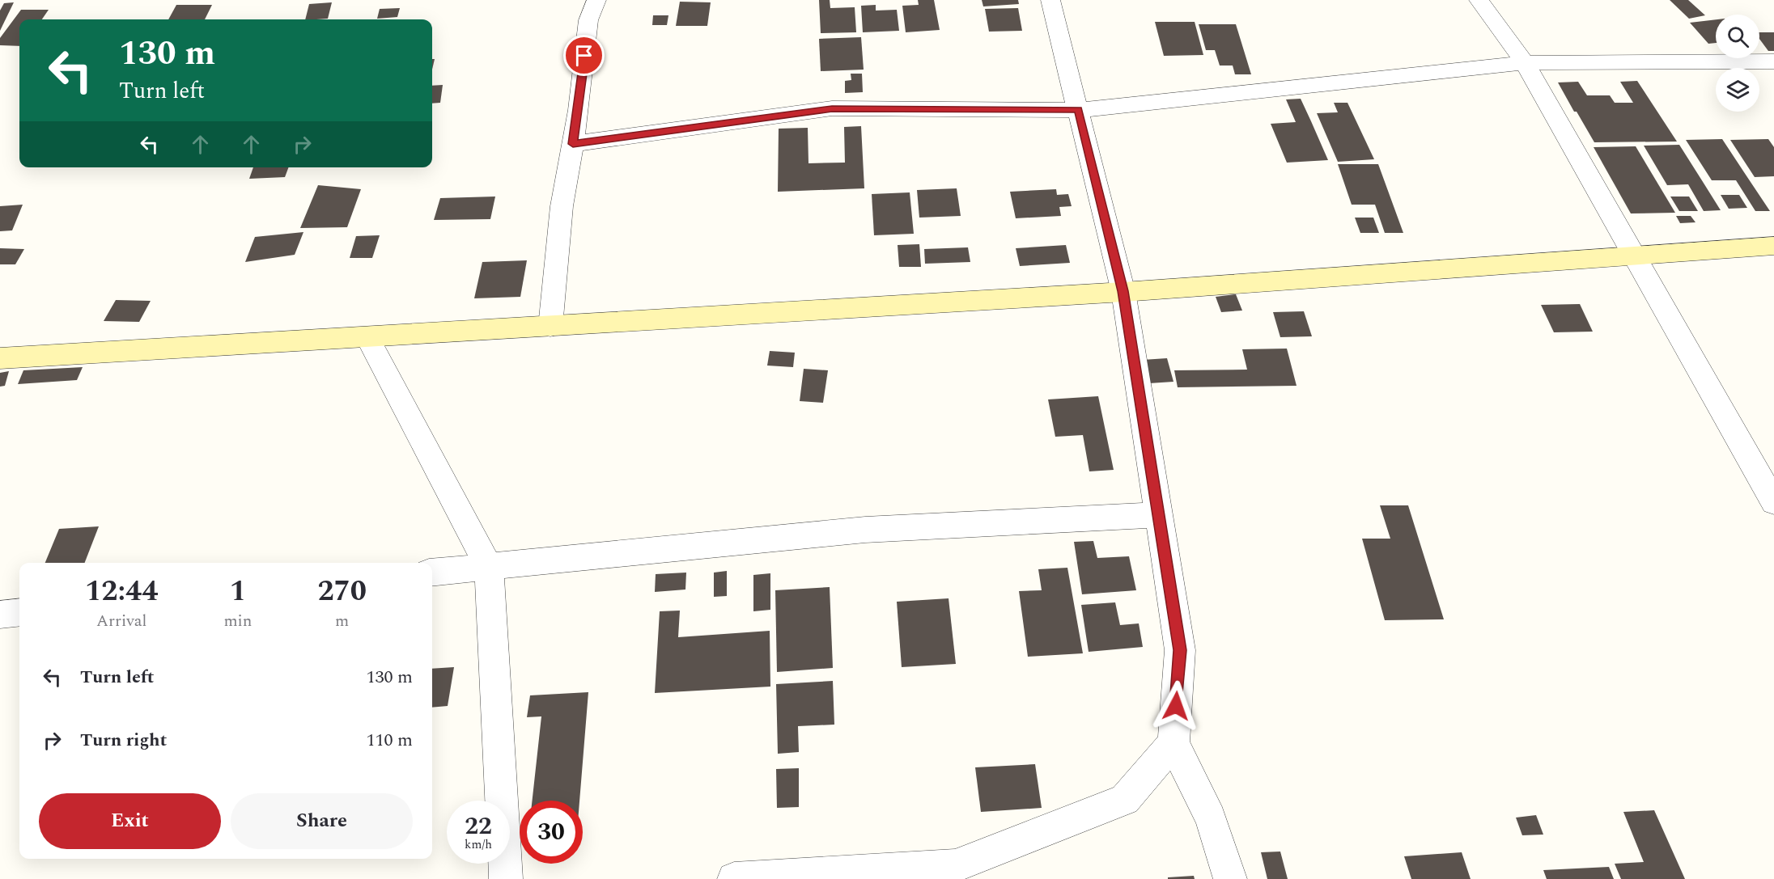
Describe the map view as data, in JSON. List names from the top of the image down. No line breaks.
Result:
{"page":{"turn":["130 m","Turn left"],"eta":["12:44","Arrival","1","min","270","m"],"list":[{"name":"Turn left","value":"130 m"},{"name":"Turn right","value":"110 m"}],"buttons":["Exit","Share"],"speed":"22 km/h","limit":"30"}}
